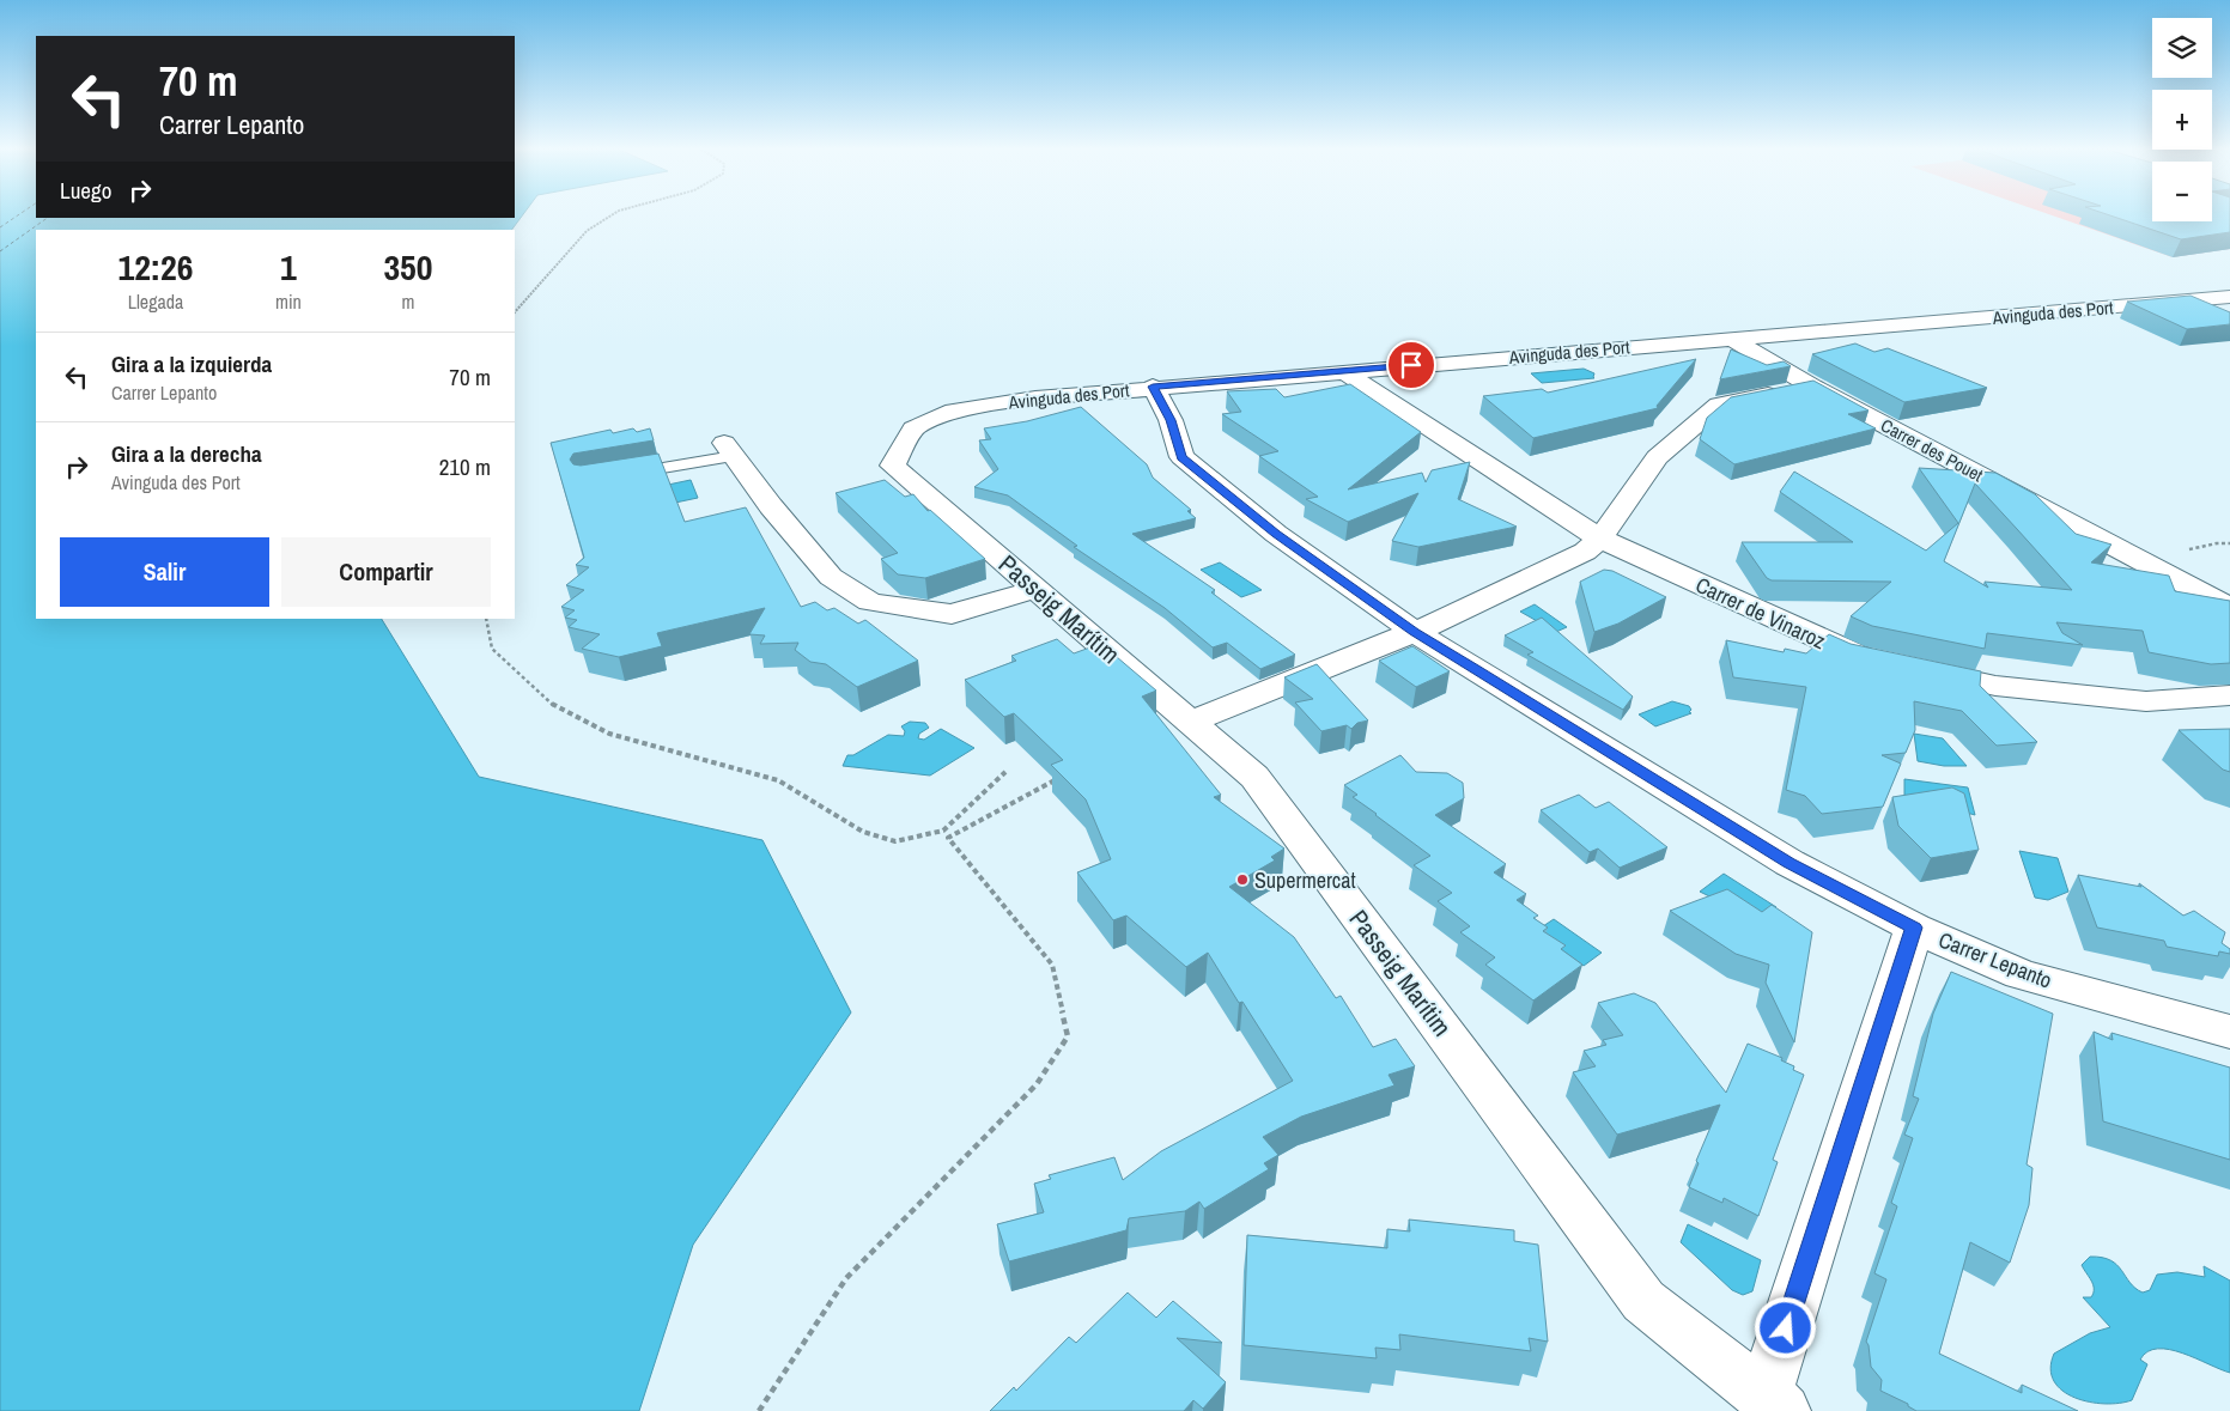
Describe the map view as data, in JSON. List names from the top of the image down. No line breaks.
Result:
{"streets":{"street":["Avinguda des Port","Carrer des Pouet","Passeig Marítim","Carrer de Vinaroz","Carrer Lepanto"]},"crossings":[["Avinguda des Port","Carrer des Pouet"],["Avinguda des Port","Passeig Marítim"],["Avinguda des Port","Carrer de Vinaroz"],["Avinguda des Port","Carrer Lepanto"]],"places":["Supermercat"],"page":{"map_buttons":["+","−"],"turn":["70 m","Carrer Lepanto"],"then":"Luego","eta":["12:26","Llegada","1","min","350","m"],"list":[{"name":"Gira a la izquierda","note":"Carrer Lepanto","value":"70 m"},{"name":"Gira a la derecha","note":"Avinguda des Port","value":"210 m"}],"buttons":["Salir","Compartir"]}}
